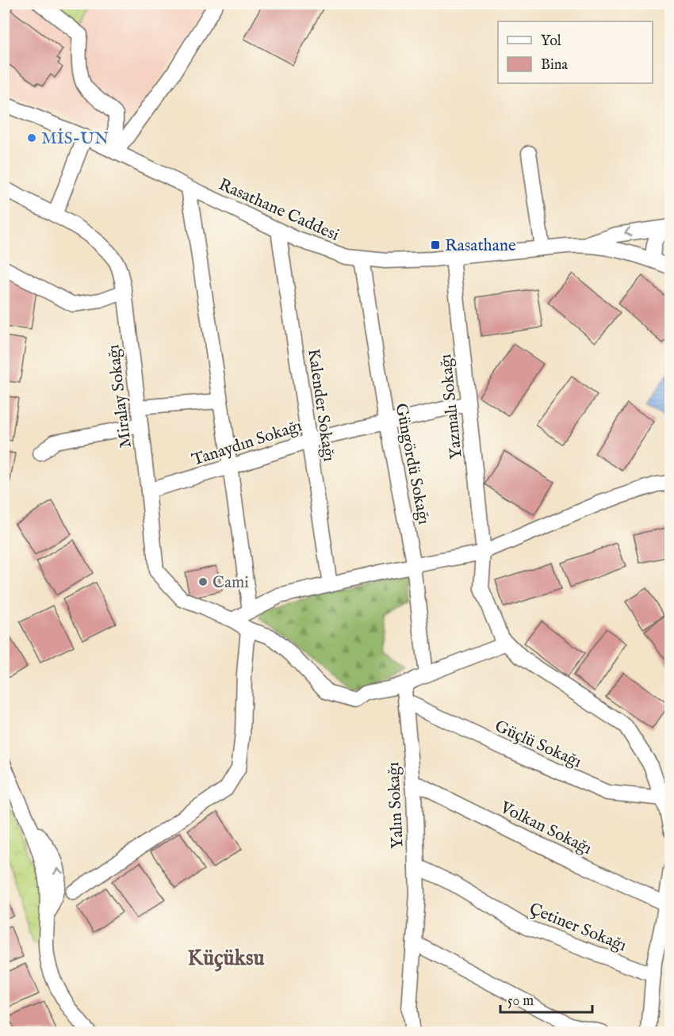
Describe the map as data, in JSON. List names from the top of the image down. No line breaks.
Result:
{"streets":{"street":["Rasathane Caddesi","Miralay Sokağı","Kalender Sokağı","Yazmalı Sokağı","Tanaydın Sokağı","Güngördü Sokağı","Güçlü Sokağı","Yalın Sokağı","Volkan Sokağı","Çetiner Sokağı"]},"crossings":[["Rasathane Caddesi","Kalender Sokağı"],["Rasathane Caddesi","Yazmalı Sokağı"],["Rasathane Caddesi","Güngördü Sokağı"],["Miralay Sokağı","Tanaydın Sokağı"],["Miralay Sokağı","Yalın Sokağı"],["Kalender Sokağı","Tanaydın Sokağı"],["Yazmalı Sokağı","Tanaydın Sokağı"],["Yazmalı Sokağı","Güçlü Sokağı"],["Tanaydın Sokağı","Güngördü Sokağı"],["Güçlü Sokağı","Yalın Sokağı"],["Yalın Sokağı","Volkan Sokağı"],["Yalın Sokağı","Çetiner Sokağı"]],"districts":["Küçüksu"],"places":{"other":["MİS-UN","Cami"],"transit":["Rasathane"]},"legend":["Yol","Bina"],"scale_bar":"50 m"}
